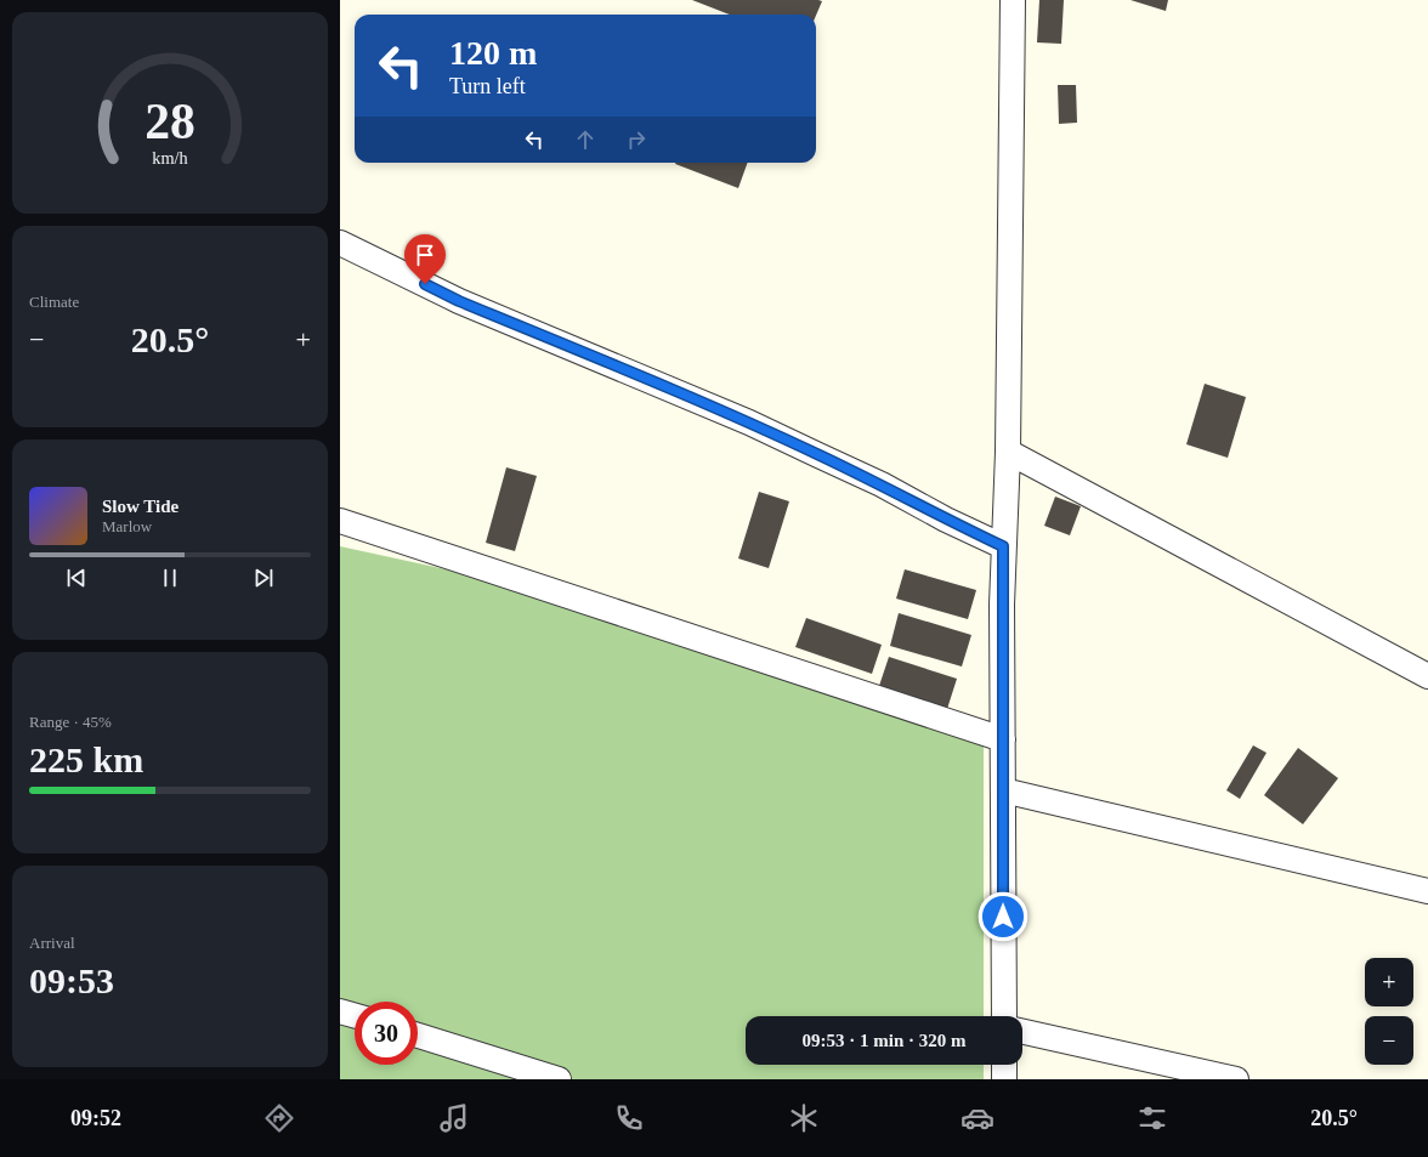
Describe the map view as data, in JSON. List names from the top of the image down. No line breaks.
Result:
{"page":{"turn":["120 m","Turn left"],"tile":["Climate",["Range · 45%","225 km"],["Arrival","09:53"]],"heat":["−","20.5°","+"],"song":["Slow Tide","Marlow"],"map_buttons":["+","−"],"limit":"30","trip":"09:53 · 1 min · 320 m","tabs":["09:52","20.5°"],"gauge":["28","km/h"]}}
